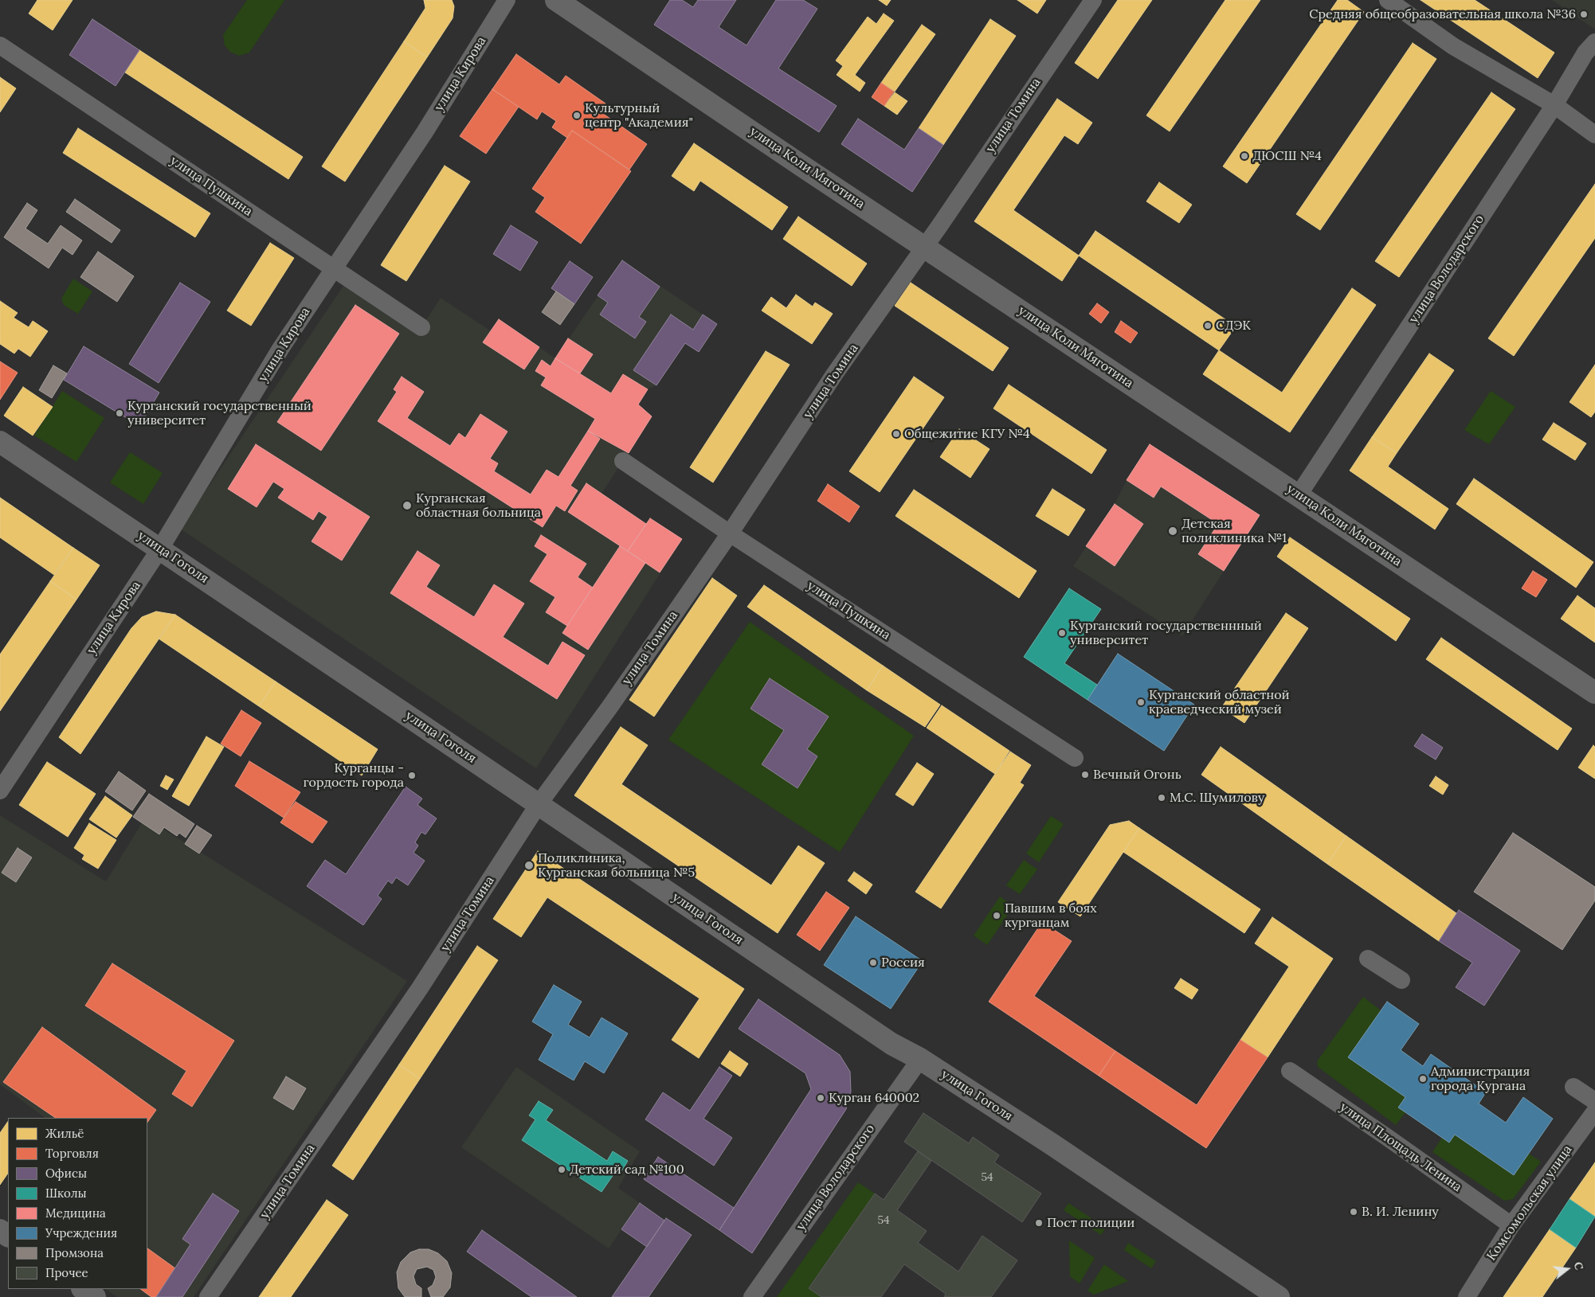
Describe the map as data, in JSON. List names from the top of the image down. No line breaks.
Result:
{"streets":{"main road":["улица Коли Мяготина","улица Гоголя"],"street":["улица Кирова","улица Томина","улица Пушкина","улица Володарского","улица Площадь Ленина","Комсомольская улица"]},"crossings":[["улица Кирова","улица Пушкина"],["улица Кирова","улица Гоголя"],["улица Томина","улица Коли Мяготина"],["улица Томина","улица Пушкина"],["улица Томина","улица Гоголя"],["улица Коли Мяготина","улица Володарского"],["улица Володарского","улица Гоголя"],["улица Площадь Ленина","Комсомольская улица"]],"places":["Средняя общеобразовательная школа №36","Культурный центр \"Академия\"","ДЮСШ №4","СДЭК","Курганский государственный университет","Общежитие КГУ №4","Курганская областная больница","Детская поликлиника №1","Курганский государственнный университет","Курганский областной краеведческий музей","Вечный Огонь","Курганцы - гордость города","М.С. Шумилову","Поликлиника, Курганская больница №5","Павшим в боях курганцам","Россия","Администрация города Кургана","Курган 640002","Детский сад №100","В. И. Ленину","Пост полиции"],"house_numbers":["54","54"],"legend":["Жильё","Торговля","Офисы","Школы","Медицина","Учреждения","Промзона","Прочее"],"north":"right"}
